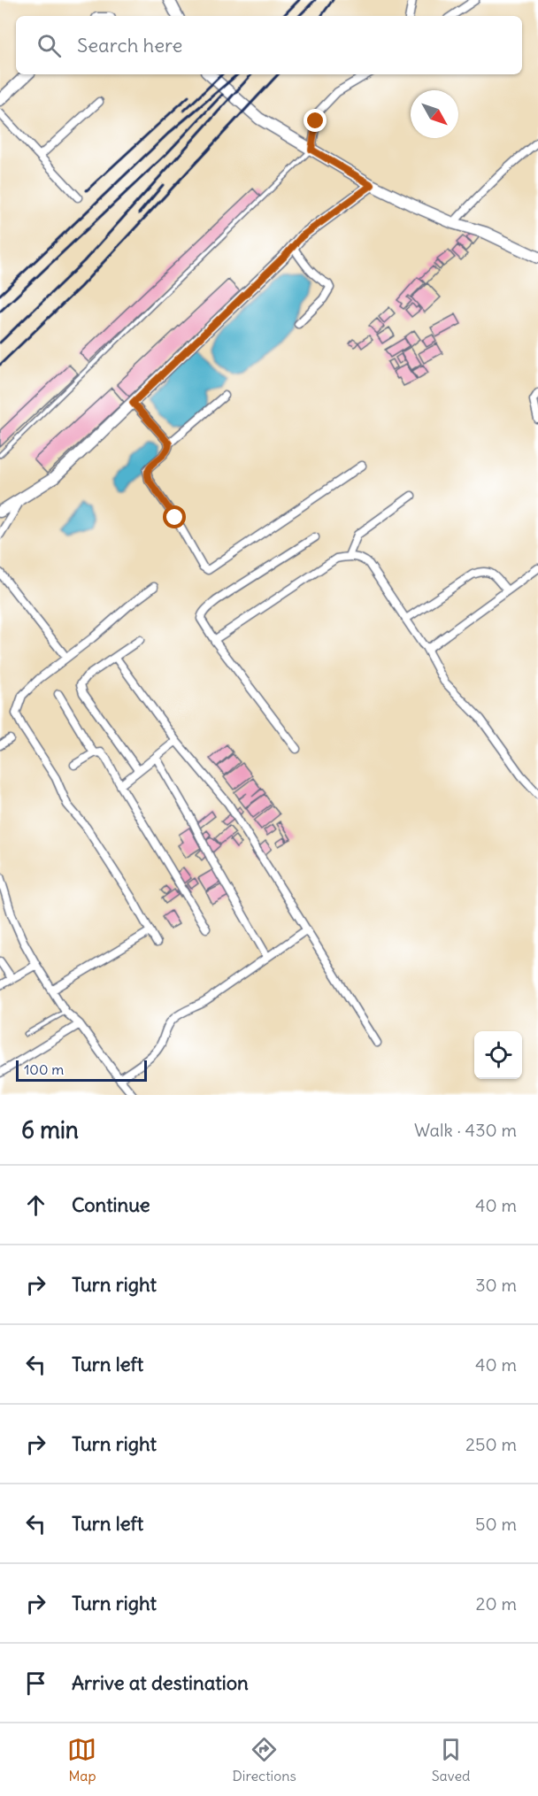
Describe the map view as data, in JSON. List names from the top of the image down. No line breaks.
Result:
{"scale_bar":"100 m","north":"bottom right","page":{"search":"Search here","scale":"100 m","heading":["6 min","Walk · 430 m"],"list":[["Continue","40 m"],["Turn right","30 m"],["Turn left","40 m"],["Turn right","250 m"],["Turn left","50 m"],["Turn right","20 m"],"Arrive at destination"],"nav":["Map","Directions","Saved"]}}
